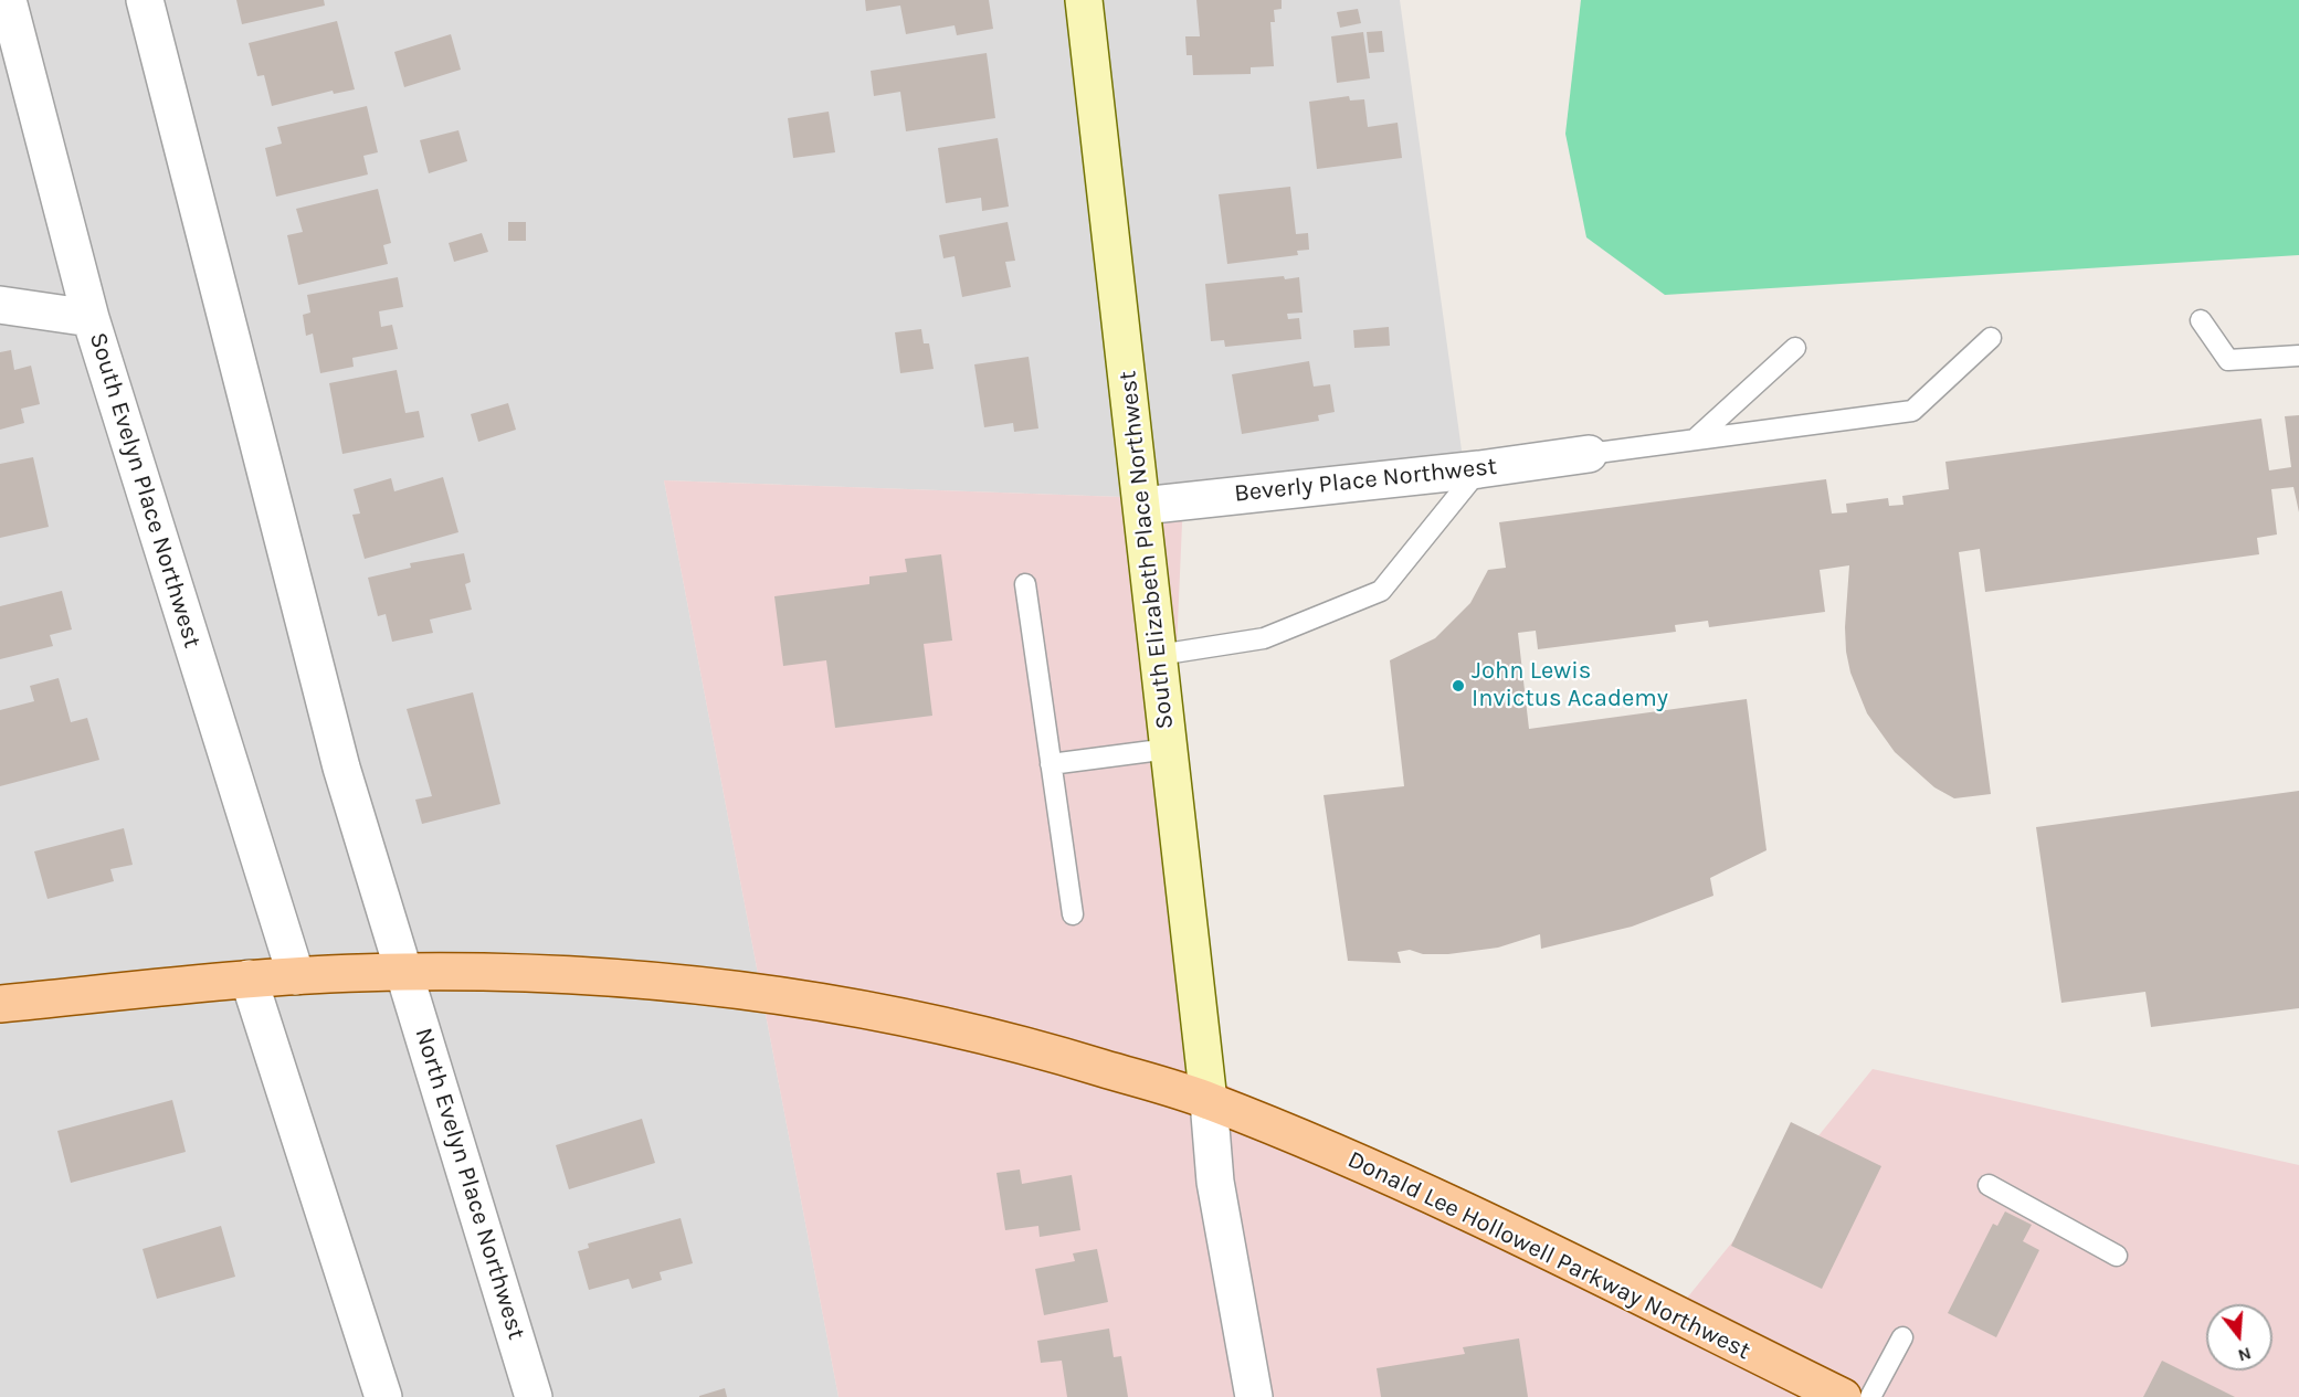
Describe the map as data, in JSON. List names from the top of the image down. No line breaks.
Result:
{"streets":{"main road":["Donald Lee Hollowell Parkway Northwest"],"street":["Beverly Place Northwest","South Evelyn Place Northwest","South Elizabeth Place Northwest","North Evelyn Place Northwest"]},"crossings":[["Beverly Place Northwest","South Elizabeth Place Northwest"],["South Evelyn Place Northwest","Donald Lee Hollowell Parkway Northwest"],["South Elizabeth Place Northwest","Donald Lee Hollowell Parkway Northwest"],["North Evelyn Place Northwest","Donald Lee Hollowell Parkway Northwest"]],"places":["John Lewis Invictus Academy"],"north":"bottom"}
